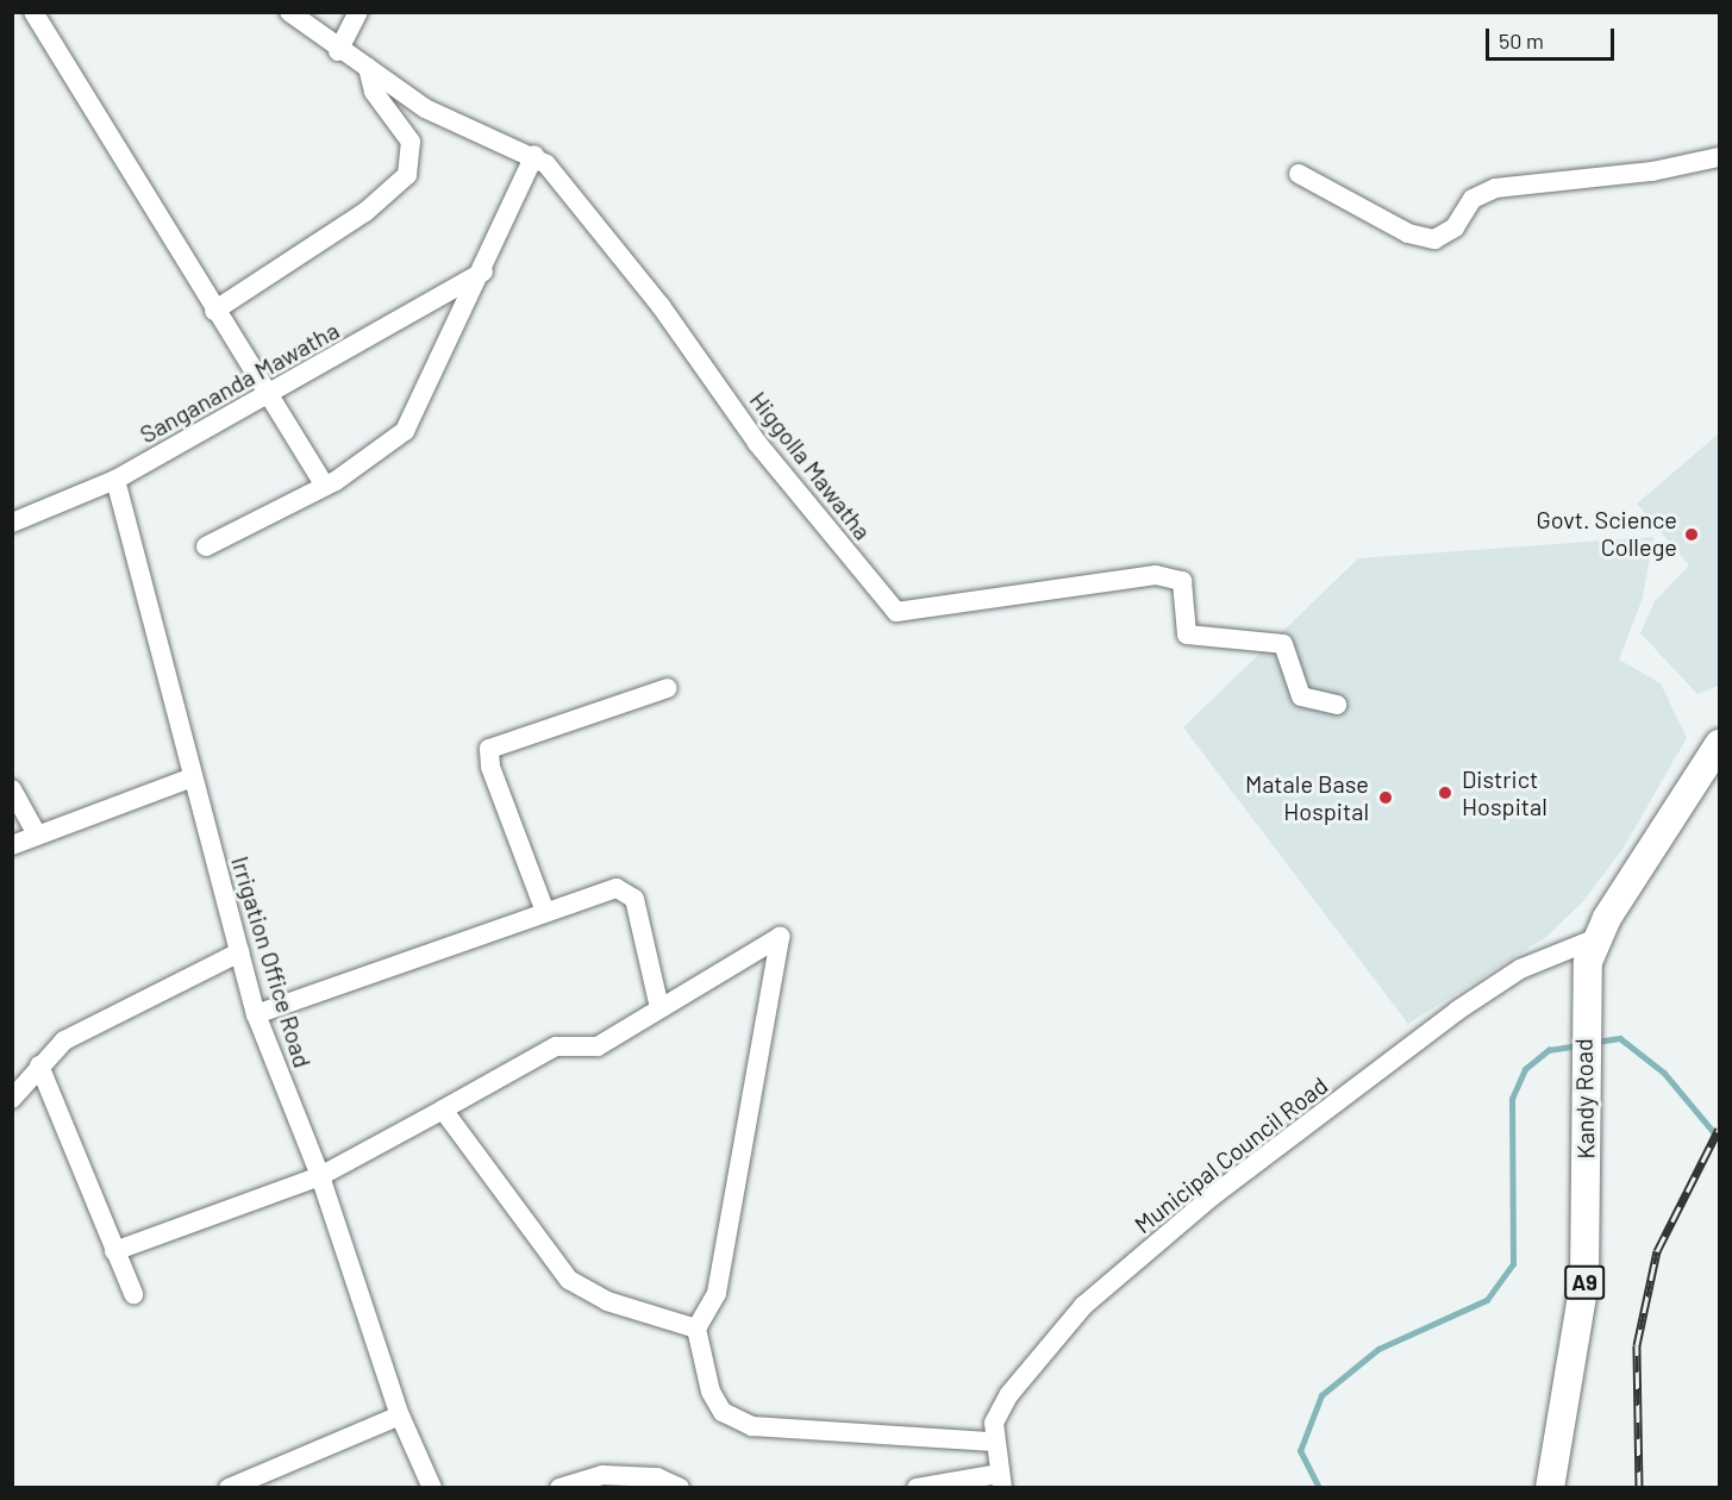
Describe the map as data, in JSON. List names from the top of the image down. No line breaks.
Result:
{"streets":{"highway":["Kandy Road","A9"],"street":["Sangananda Mawatha","Higgolla Mawatha","Irrigation Office Road","Municipal Council Road"]},"crossings":[["Sangananda Mawatha","Irrigation Office Road"],["Kandy Road","Municipal Council Road"]],"places":["Govt. Science College","District Hospital","Matale Base Hospital"],"scale_bar":"50 m"}
